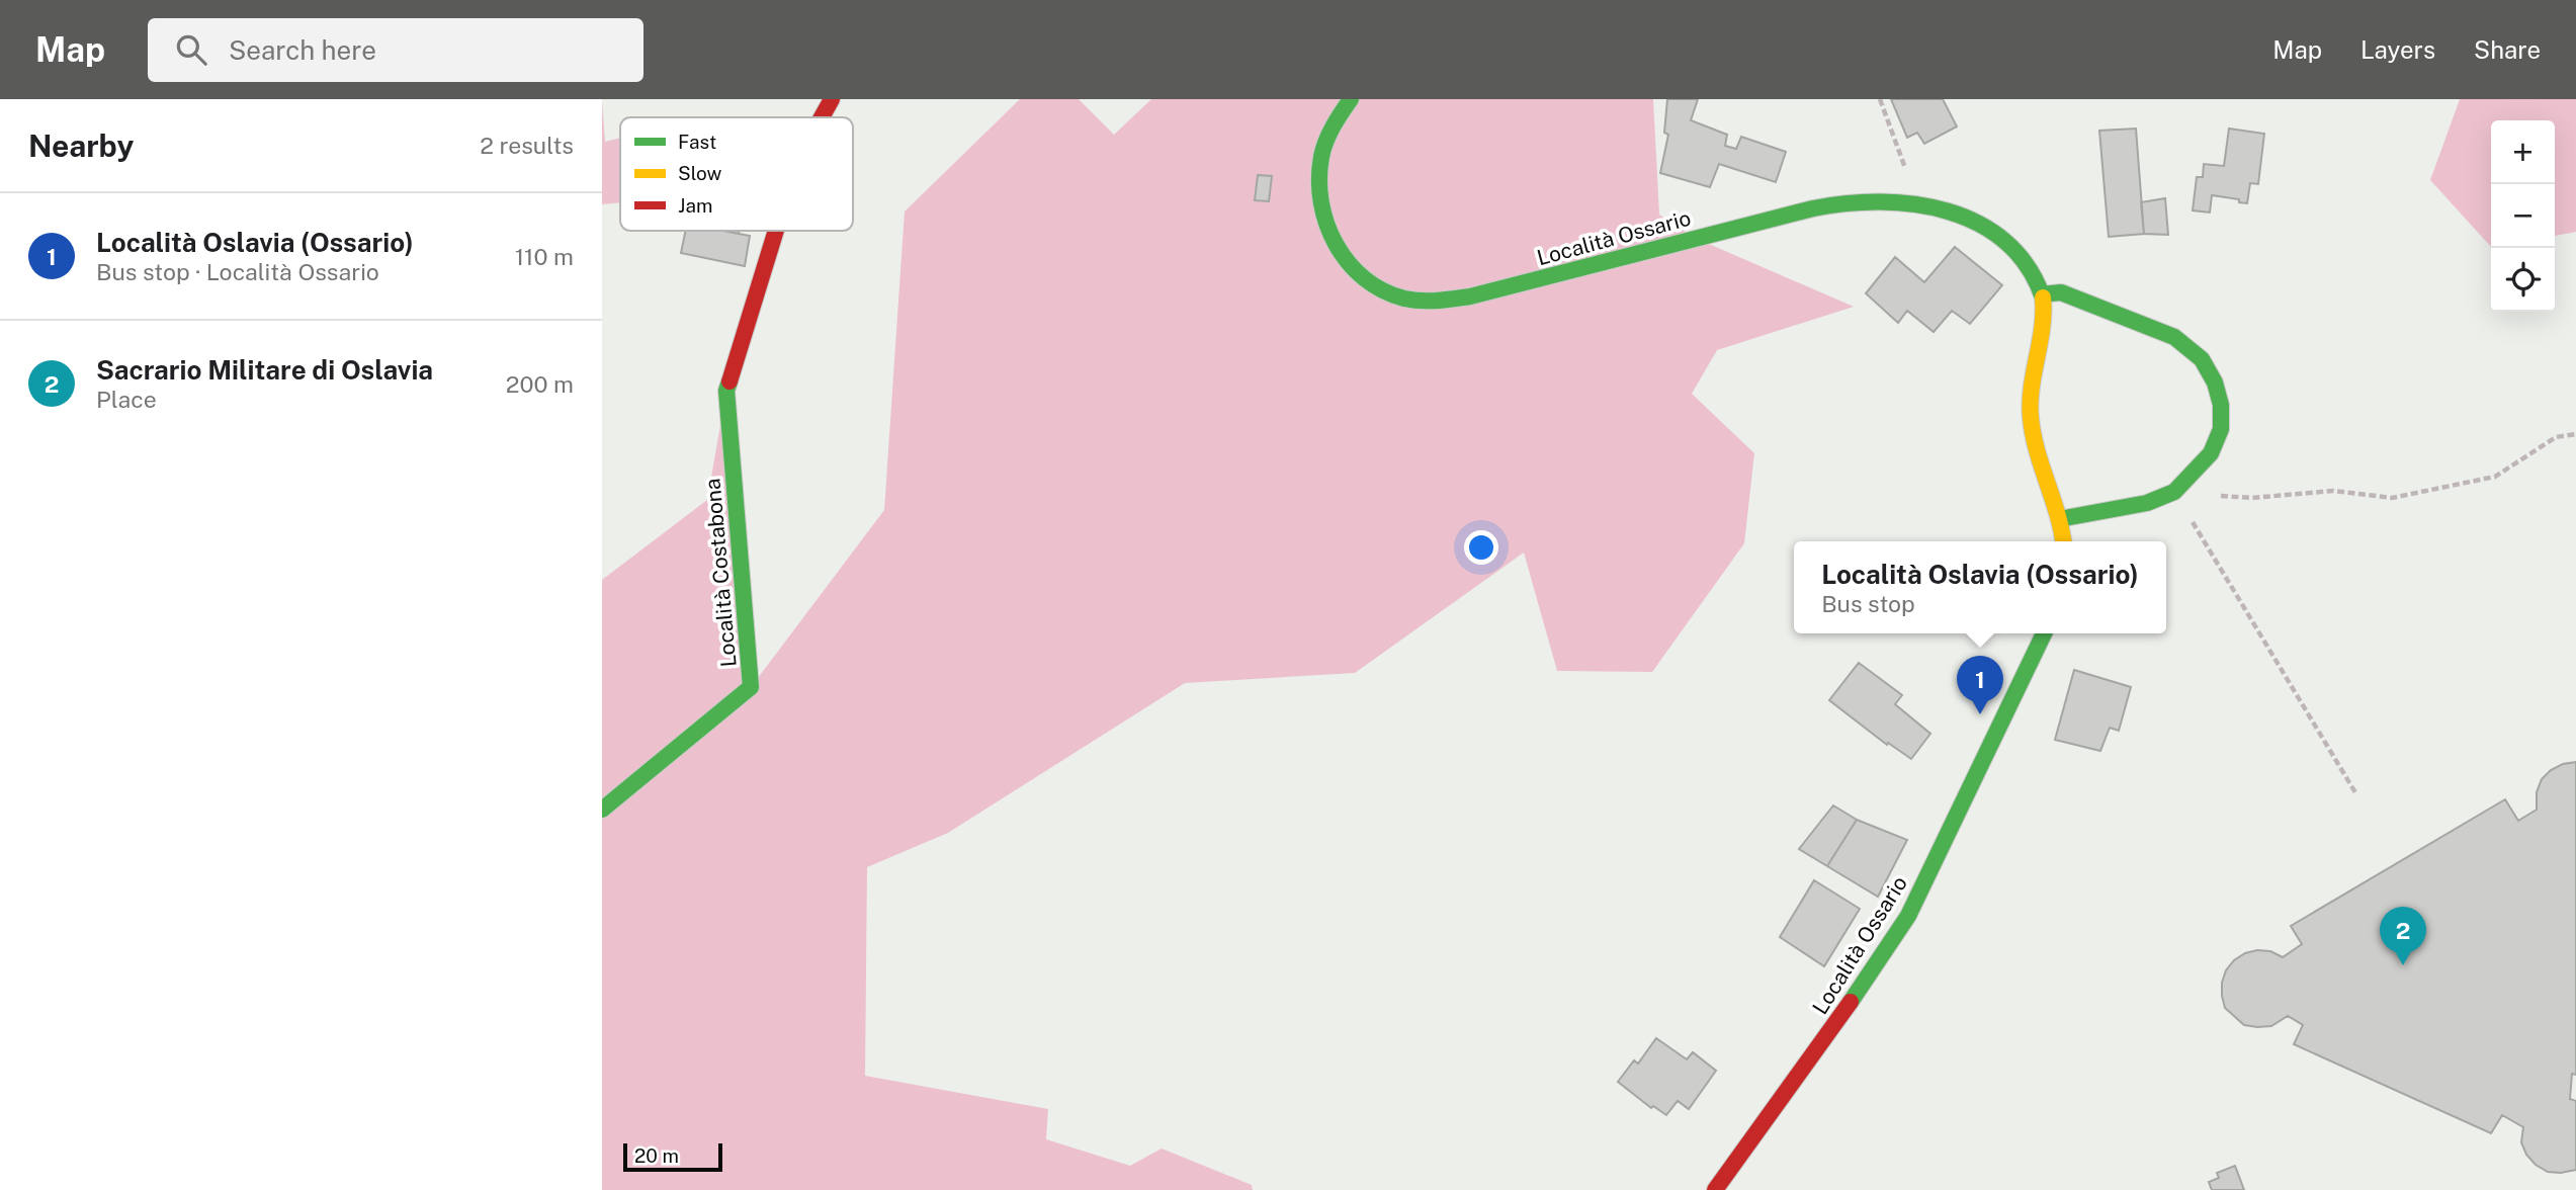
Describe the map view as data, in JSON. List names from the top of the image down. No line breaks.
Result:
{"streets":{"street":["Località Ossario","Località Costabona"]},"legend":["Fast","Slow","Jam"],"scale_bar":"20 m","page":{"header":"Map","search":"Search here","nav":["Map","Layers","Share"],"heading":["Nearby","2 results"],"map_buttons":["+","−"],"list":[{"mark":"1","name":"Località Oslavia (Ossario)","note":"Bus stop · Località Ossario","value":"110 m"},{"mark":"2","name":"Sacrario Militare di Oslavia","note":"Place","value":"200 m"}],"popup":["Località Oslavia (Ossario)","Bus stop"],"pins":["1","2"],"scale":"20 m"}}
